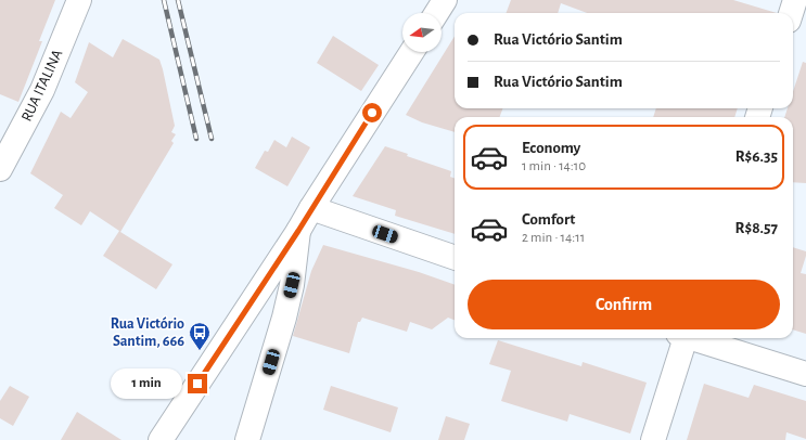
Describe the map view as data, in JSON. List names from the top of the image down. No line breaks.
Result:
{"streets":{"street":["RUA ITALINA"]},"places":{"bus stop":["Rua Victório Santim, 666"]},"north":"left","page":{"banner":["Rua Victório Santim","Rua Victório Santim"],"list":[{"name":"Economy","note":"1 min · 14:10","value":"R$6.35"},{"name":"Comfort","note":"2 min · 14:11","value":"R$8.57"}],"buttons":"Confirm","bubble":"1 min"}}
